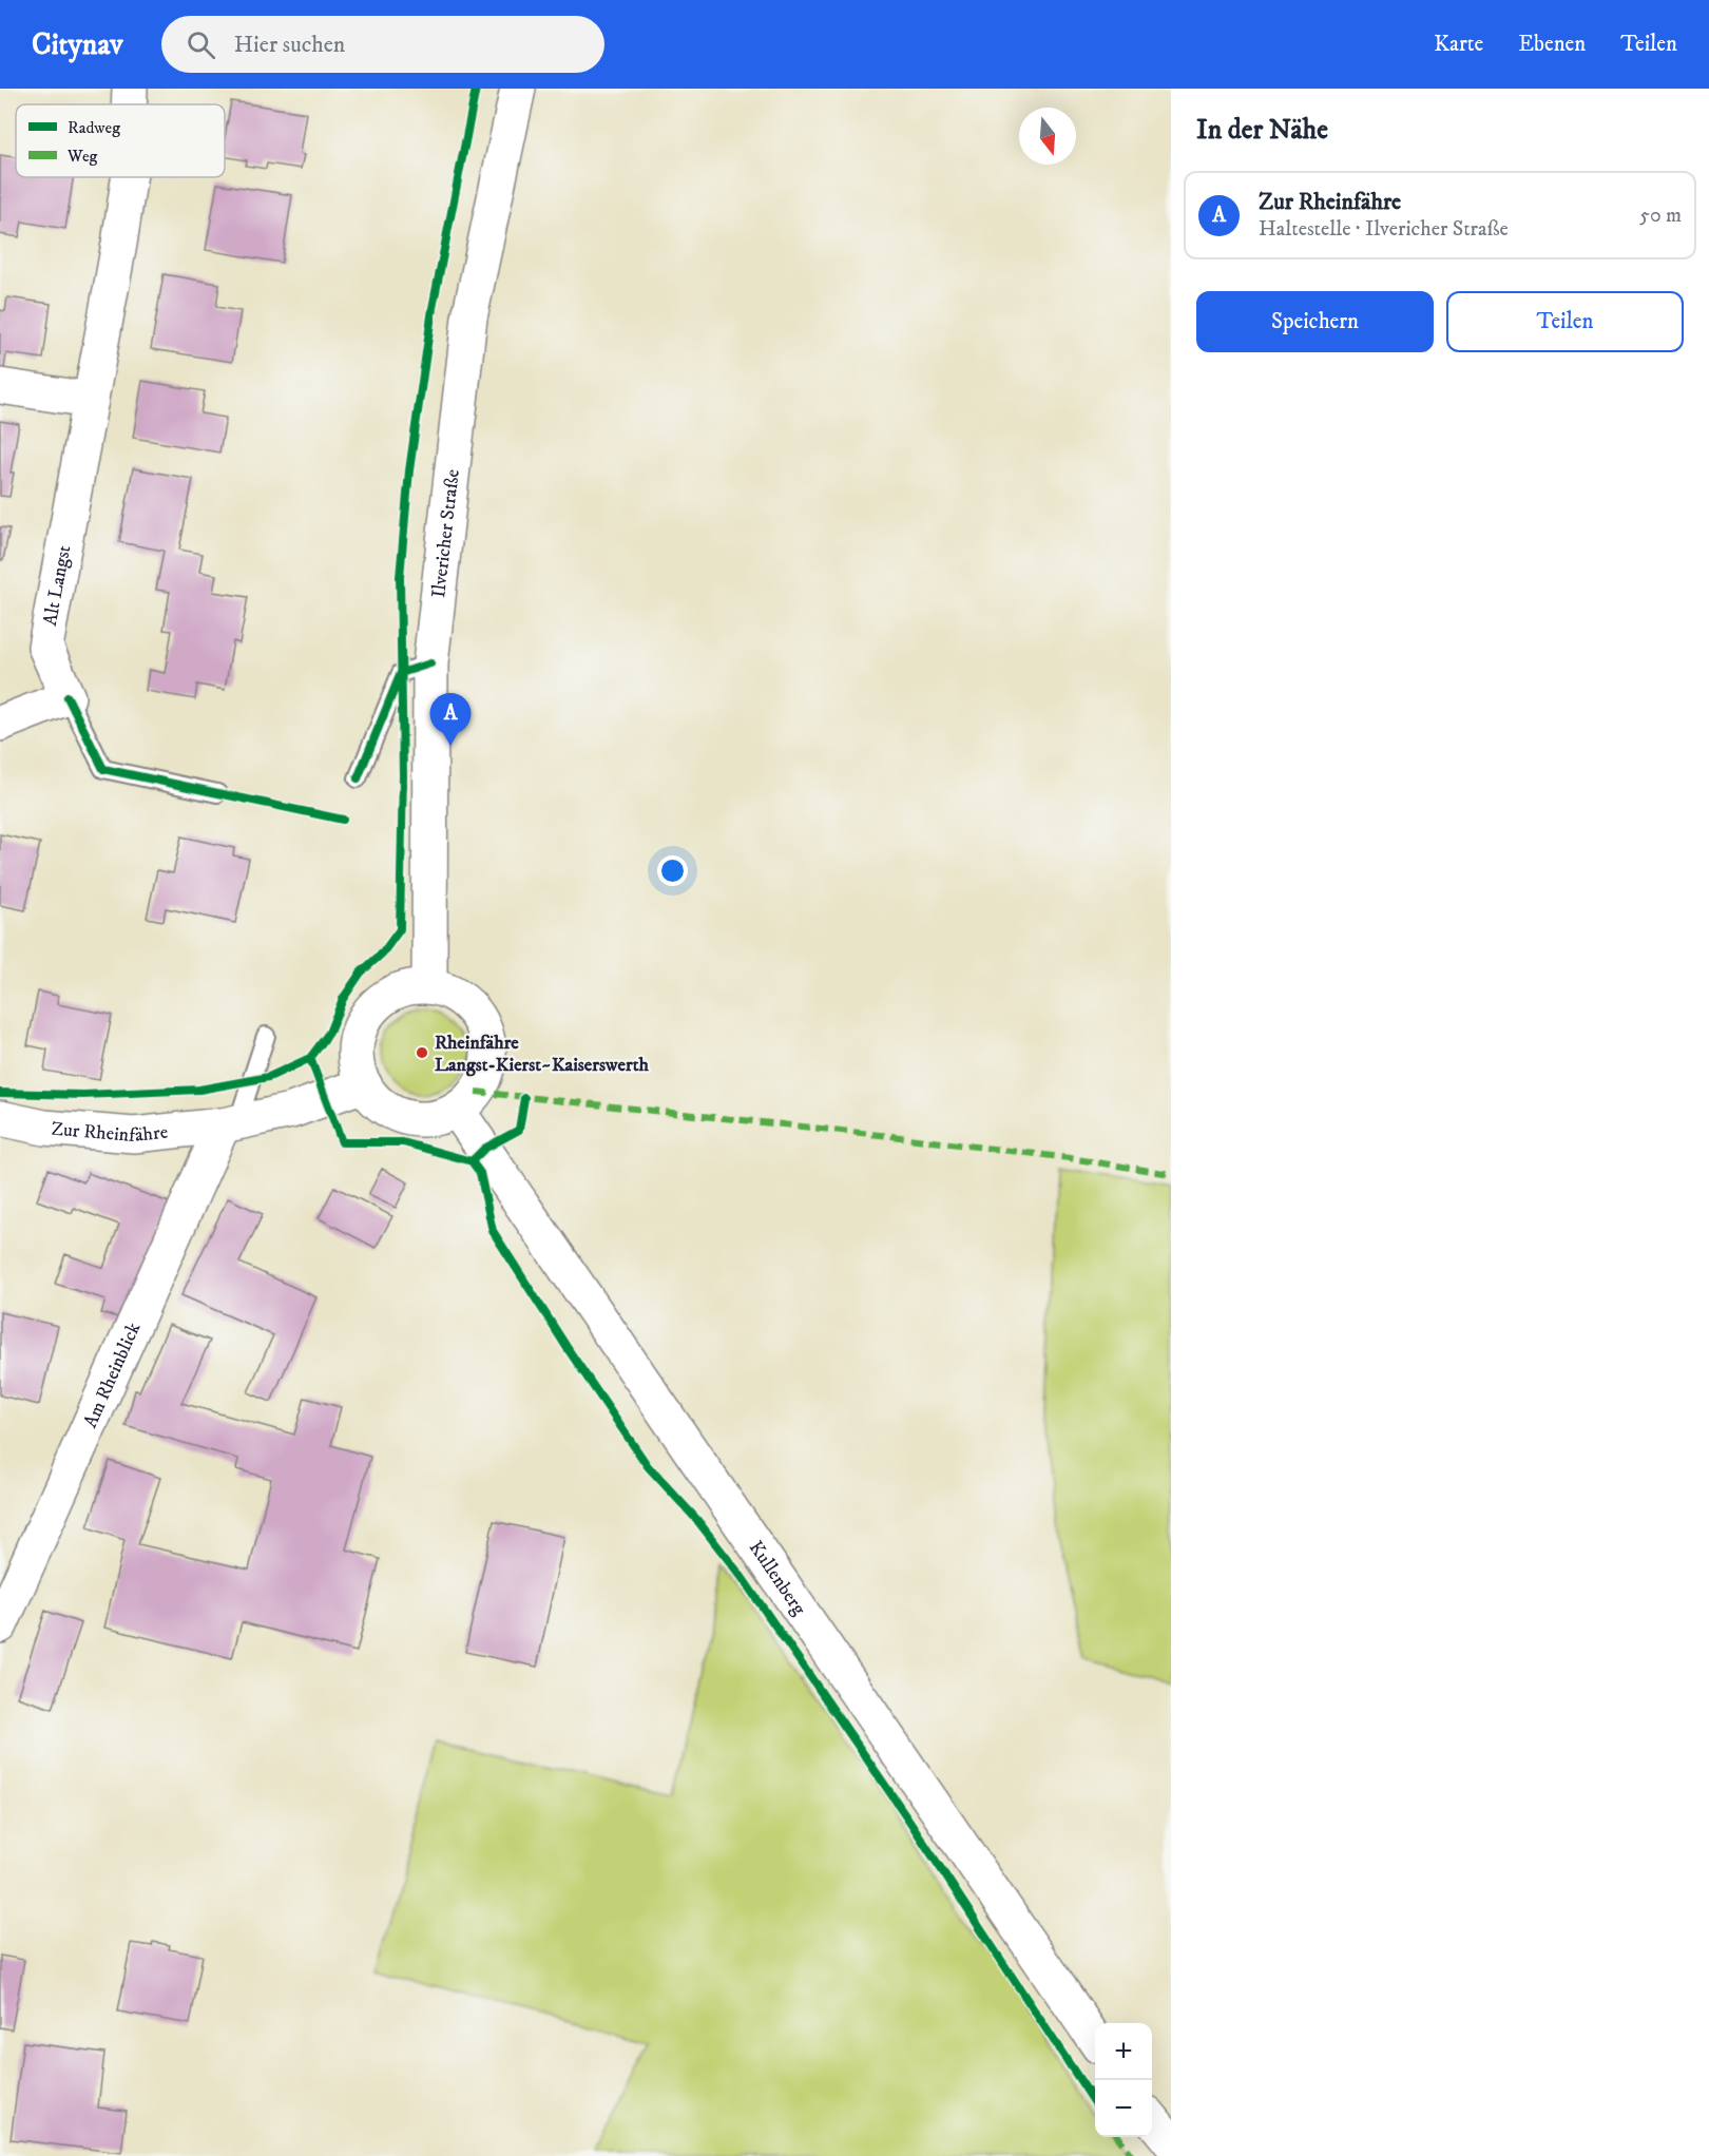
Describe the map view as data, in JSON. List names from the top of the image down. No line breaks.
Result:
{"streets":{"street":["Ilvericher Straße","Alt Langst","Zur Rheinfähre","Am Rheinblick","Kullenberg"]},"crossings":[["Ilvericher Straße","Zur Rheinfähre"],["Ilvericher Straße","Kullenberg"],["Zur Rheinfähre","Am Rheinblick"],["Zur Rheinfähre","Kullenberg"]],"places":["Rheinfähre Langst-Kierst~Kaiserswerth"],"legend":["Radweg","Weg"],"north":"bottom","page":{"header":"Citynav","search":"Hier suchen","nav":["Karte","Ebenen","Teilen"],"heading":"In der Nähe","list":[{"mark":"A","name":"Zur Rheinfähre","note":"Haltestelle · Ilvericher Straße","value":"50 m"}],"buttons":["Speichern","Teilen"],"pins":"A","map_buttons":["+","−"]}}
